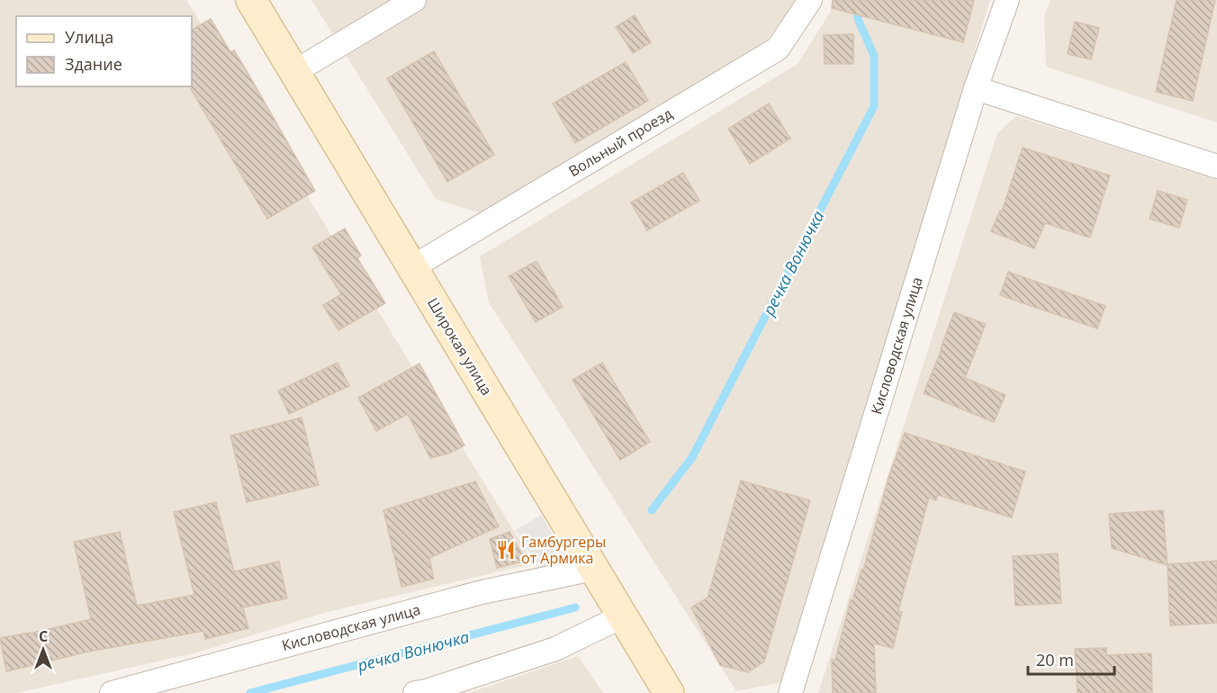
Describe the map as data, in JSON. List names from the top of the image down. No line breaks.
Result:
{"streets":{"main road":["Широкая улица"],"street":["Вольный проезд","Кисловодская улица"]},"crossings":[["Вольный проезд","Широкая улица"],["Кисловодская улица","Широкая улица"]],"water":["речка Вонючка"],"places":{"restaurant":["Гамбургеры от Армика"]},"legend":["Улица","Здание"],"scale_bar":"20 m","north":"top"}
